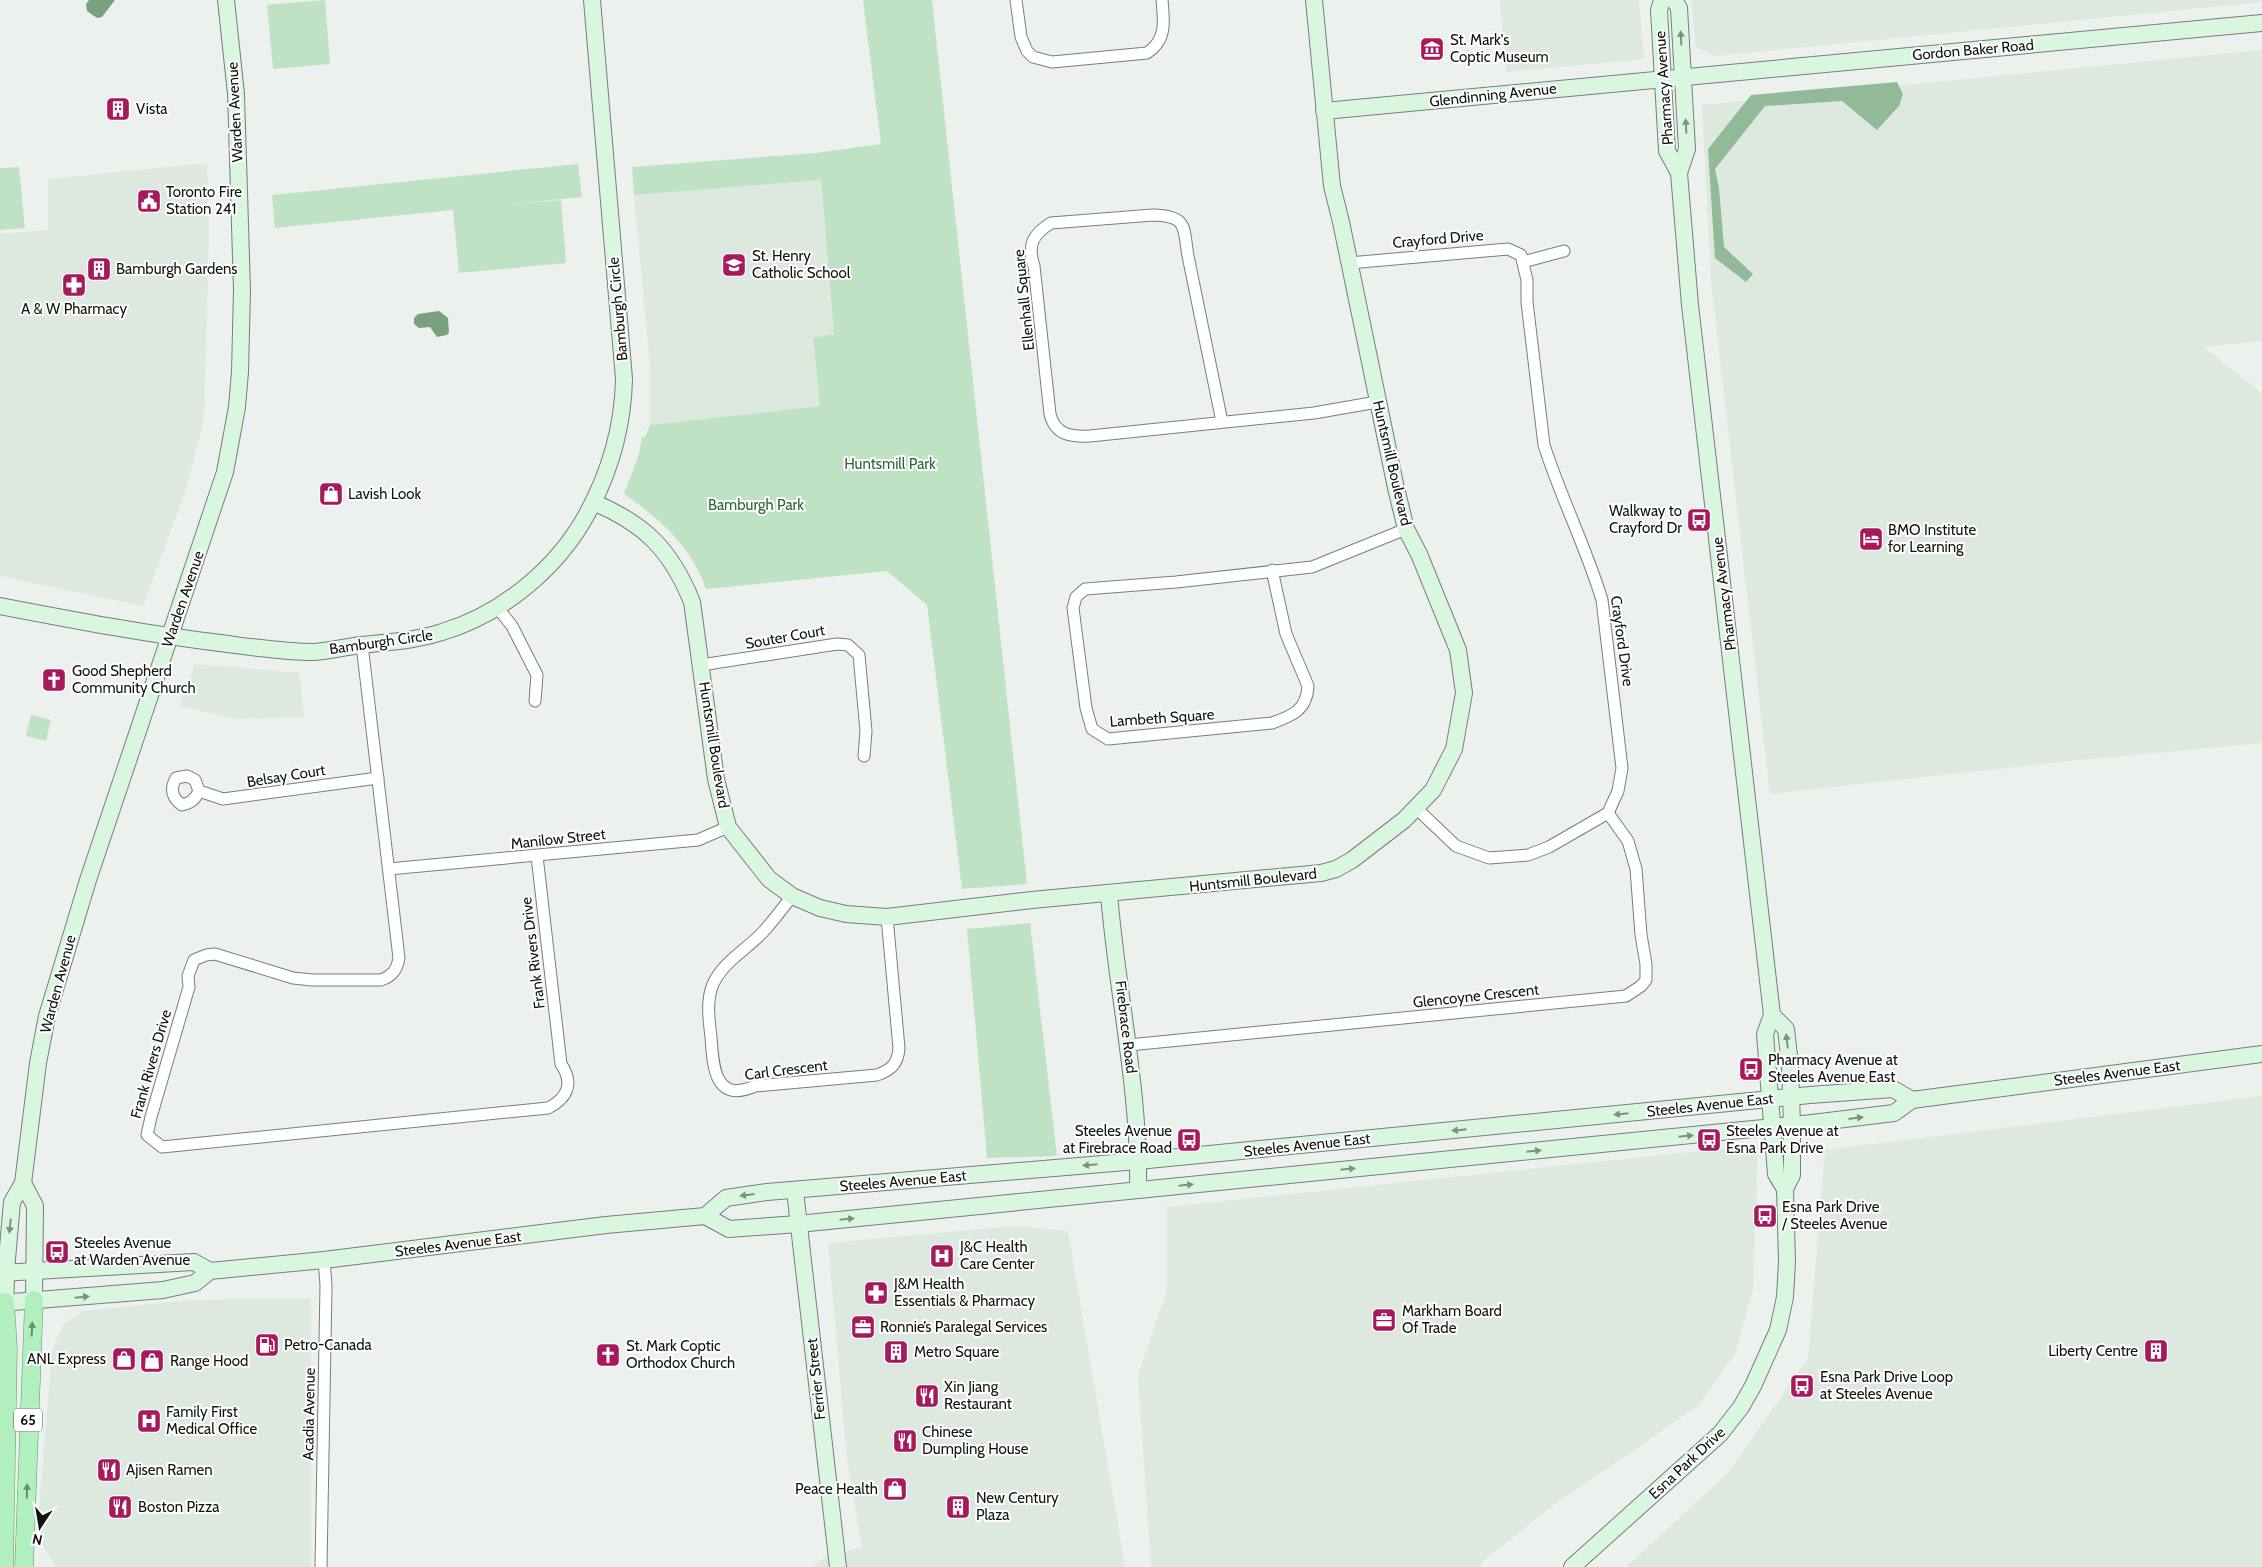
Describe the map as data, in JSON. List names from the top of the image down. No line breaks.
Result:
{"streets":{"main road":["Warden Avenue","65"],"street":["Gordon Baker Road","Pharmacy Avenue","Glendinning Avenue","Crayford Drive","Ellenhall Square","Bamburgh Circle","Huntsmill Boulevard","Souter Court","Lambeth Square","Belsay Court","Manilow Street","Frank Rivers Drive","Glencoyne Crescent","Firebrace Road","Carl Crescent","Steeles Avenue East","Ferrier Street","Acadia Avenue","Esna Park Drive"]},"crossings":[["Gordon Baker Road","Pharmacy Avenue"],["Gordon Baker Road","Glendinning Avenue"],["Pharmacy Avenue","Glendinning Avenue"],["Pharmacy Avenue","Steeles Avenue East"],["Pharmacy Avenue","Esna Park Drive"],["Glendinning Avenue","Huntsmill Boulevard"],["Warden Avenue","Bamburgh Circle"],["Warden Avenue","Steeles Avenue East"],["Crayford Drive","Huntsmill Boulevard"],["Crayford Drive","Glencoyne Crescent"],["Ellenhall Square","Huntsmill Boulevard"],["Bamburgh Circle","Huntsmill Boulevard"],["Bamburgh Circle","Frank Rivers Drive"],["Huntsmill Boulevard","Souter Court"],["Huntsmill Boulevard","Lambeth Square"],["Huntsmill Boulevard","Manilow Street"],["Huntsmill Boulevard","Firebrace Road"],["Huntsmill Boulevard","Carl Crescent"],["Belsay Court","Frank Rivers Drive"],["Manilow Street","Frank Rivers Drive"],["Glencoyne Crescent","Firebrace Road"],["Firebrace Road","Steeles Avenue East"],["Steeles Avenue East","Ferrier Street"],["Steeles Avenue East","Acadia Avenue"],["Steeles Avenue East","65"],["Steeles Avenue East","Esna Park Drive"]],"parks":["Huntsmill Park","Bamburgh Park"],"places":{"museum":["St. Mark's Coptic Museum"],"building":["Vista","Bamburgh Gardens","Liberty Centre","Metro Square","New Century Plaza"],"public building":["Toronto Fire Station 241"],"school or university":["St. Henry Catholic School"],"pharmacy":["A & W Pharmacy","J&M Health Essentials & Pharmacy"],"shop":["Lavish Look","ANL Express","Range Hood","Peace Health"],"bus stop":["Walkway to Crayford Dr","Pharmacy Avenue at Steeles Avenue East","Steeles Avenue at Firebrace Road","Steeles Avenue at Esna Park Drive","Esna Park Drive / Steeles Avenue","Steeles Avenue at Warden Avenue","Esna Park Drive Loop at Steeles Avenue"],"hotel":["BMO Institute for Learning"],"church":["Good Shepherd Community Church","St. Mark Coptic Orthodox Church"],"hospital":["J&C Health Care Center","Family First Medical Office"],"office":["Markham Board Of Trade","Ronnie’s Paralegal Services"],"fuel station":["Petro-Canada"],"restaurant":["Xin Jiang Restaurant","Chinese Dumpling House","Ajisen Ramen","Boston Pizza"]},"north":"bottom"}
